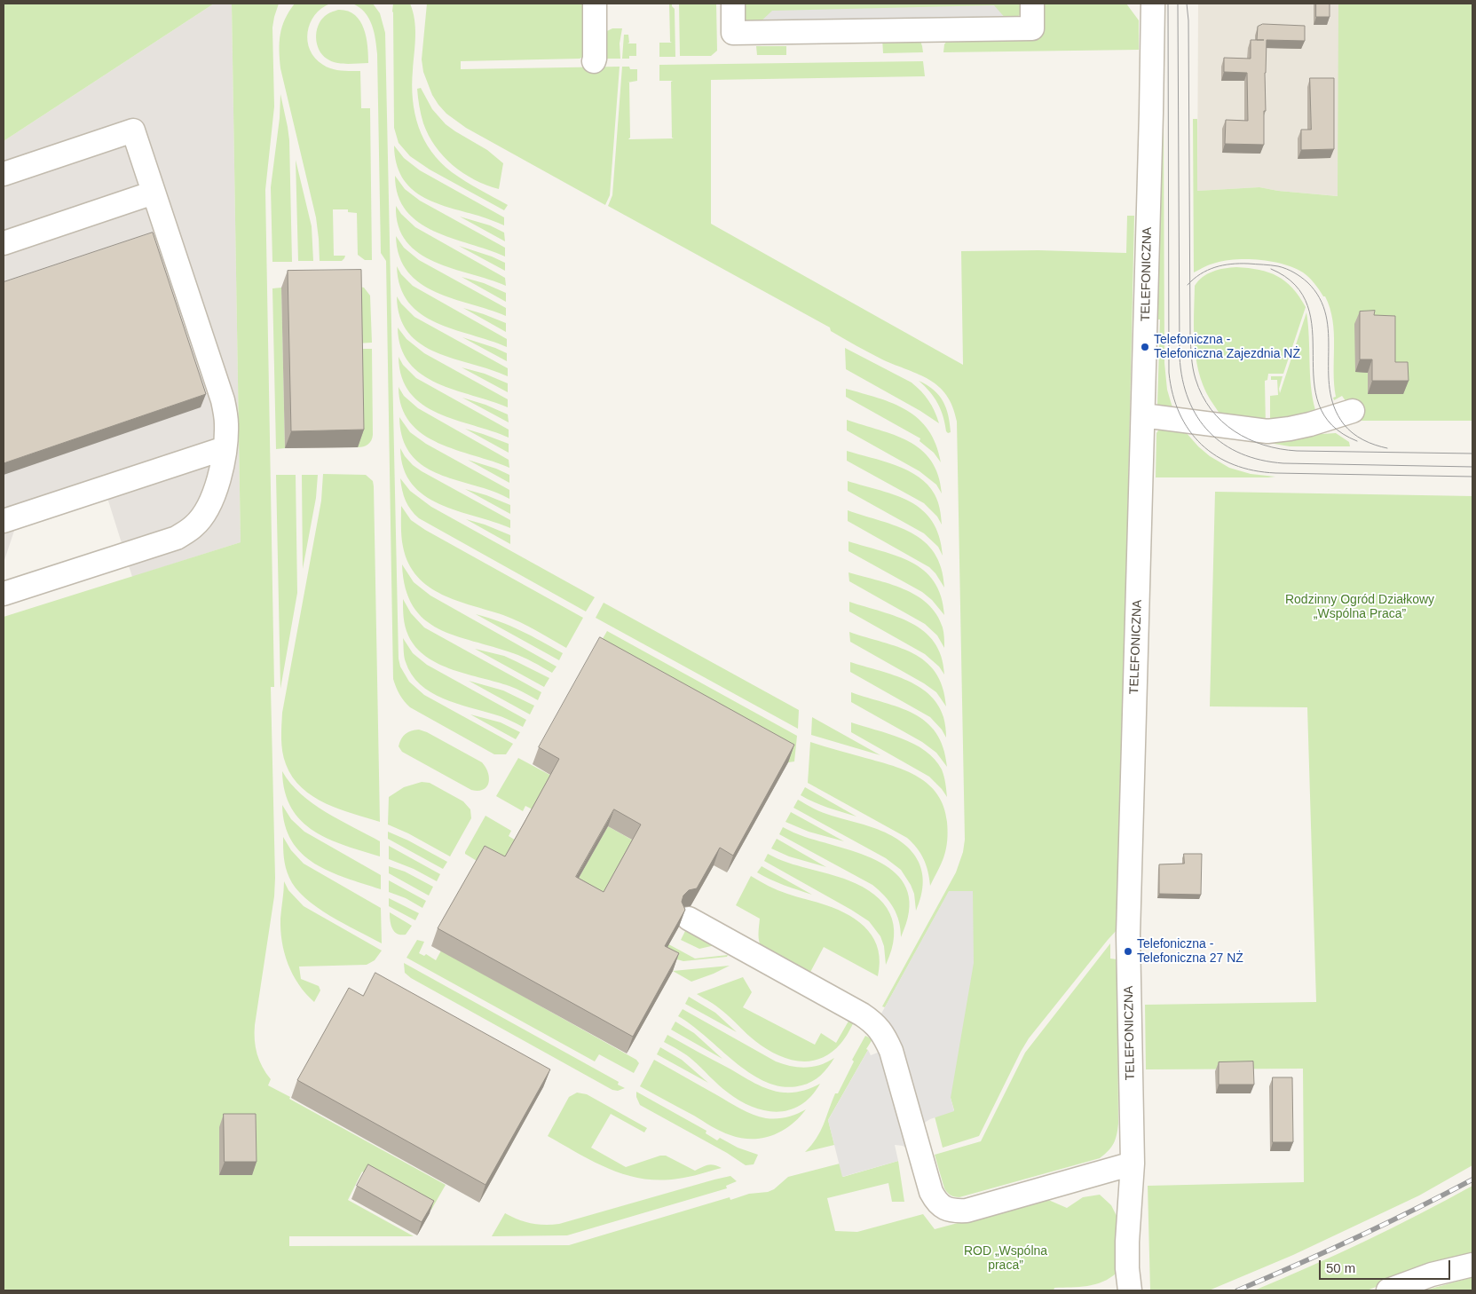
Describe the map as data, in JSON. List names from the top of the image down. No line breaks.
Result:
{"streets":{"street":["TELEFONICZNA"]},"parks":["Rodzinny Ogród Działkowy „Wspólna Praca”","ROD „Wspólna praca”"],"places":["Telefoniczna - Telefoniczna Zajezdnia NŻ","Telefoniczna - Telefoniczna 27 NŻ"],"scale_bar":"50 m"}
